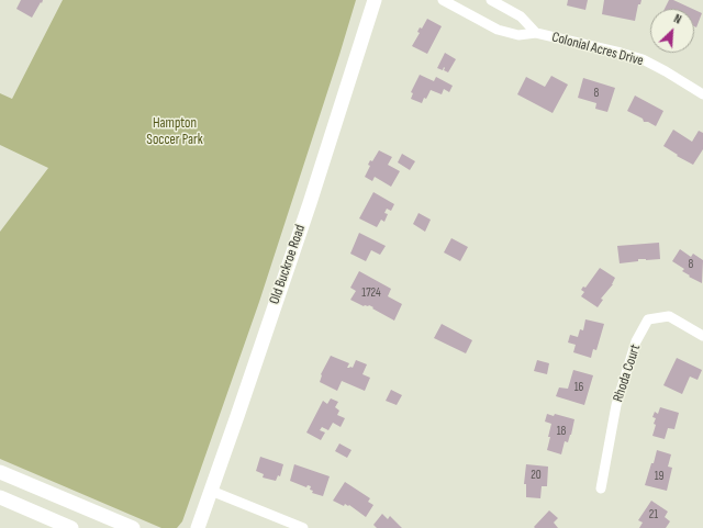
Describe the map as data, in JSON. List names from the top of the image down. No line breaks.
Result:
{"streets":{"main road":["Old Buckroe Road"],"street":["Colonial Acres Drive","Rhoda Court"]},"parks":["Hampton Soccer Park"],"house_numbers":["8","8","1724","16","18","20","19","21"],"north":"top right"}
